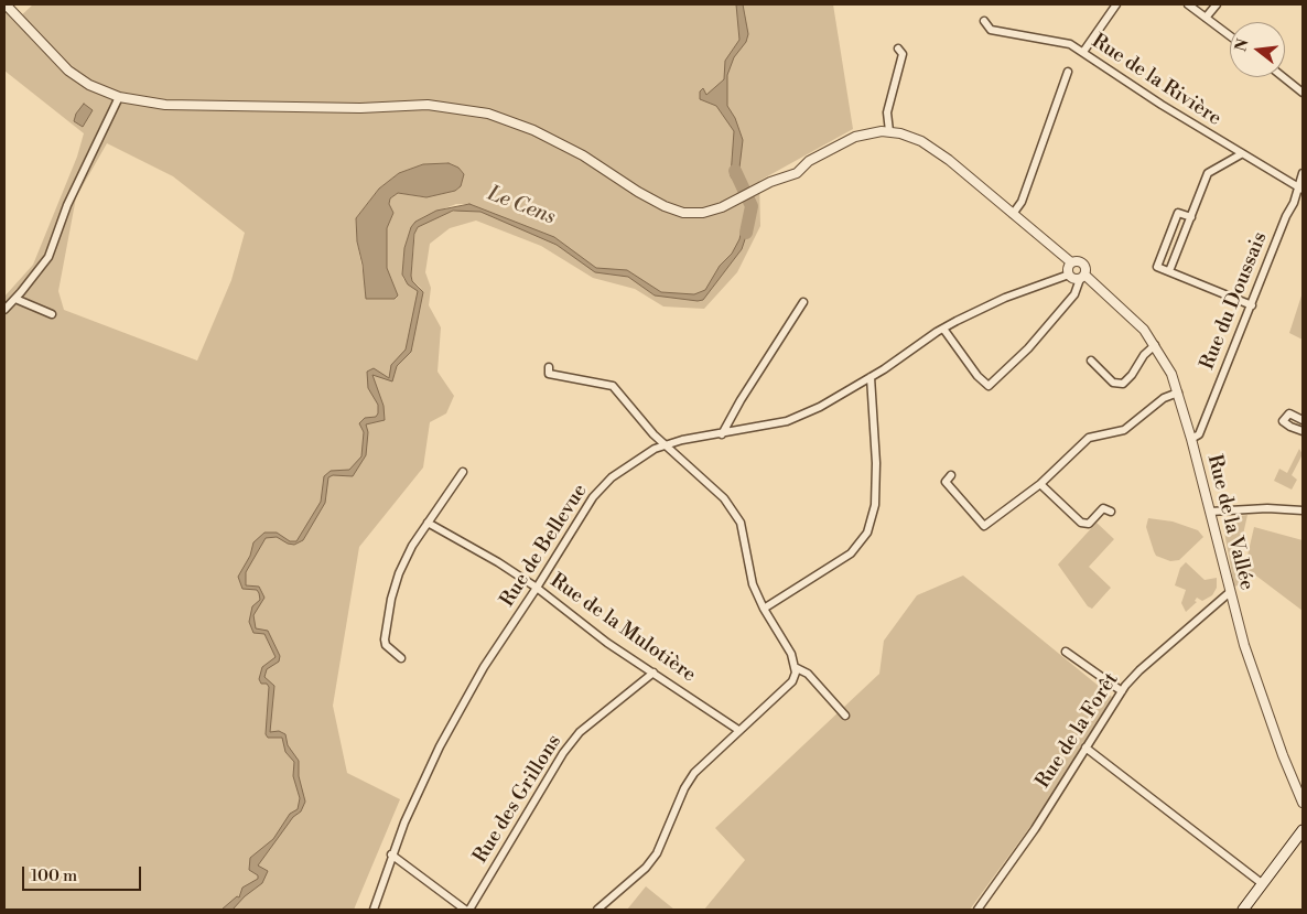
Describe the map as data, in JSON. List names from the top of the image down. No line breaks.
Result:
{"streets":{"street":["Rue de la Rivière","Rue du Doussais","Rue de la Vallée","Rue de Bellevue","Rue de la Mulotière","Rue de la Forêt","Rue des Grillons"]},"crossings":[["Rue de la Rivière","Rue du Doussais"],["Rue du Doussais","Rue de la Vallée"],["Rue de la Vallée","Rue de Bellevue"],["Rue de la Vallée","Rue de la Forêt"],["Rue de Bellevue","Rue de la Mulotière"],["Rue de la Mulotière","Rue des Grillons"]],"water":["Le Cens"],"scale_bar":"100 m","north":"left"}
